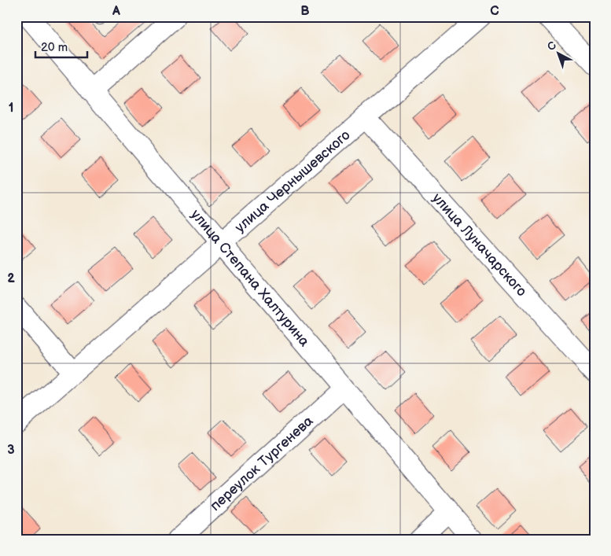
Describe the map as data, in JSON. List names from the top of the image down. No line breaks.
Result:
{"streets":{"street":["улица Чернышевского","улица Луначарского","улица Степана Халтурина","переулок Тургенева"]},"crossings":[["улица Чернышевского","улица Луначарского"],["улица Чернышевского","улица Степана Халтурина"],["улица Степана Халтурина","переулок Тургенева"]],"scale_bar":"20 m","north":"top left","grid":{"columns":["A","B","C"],"rows":["1","2","3"]}}
